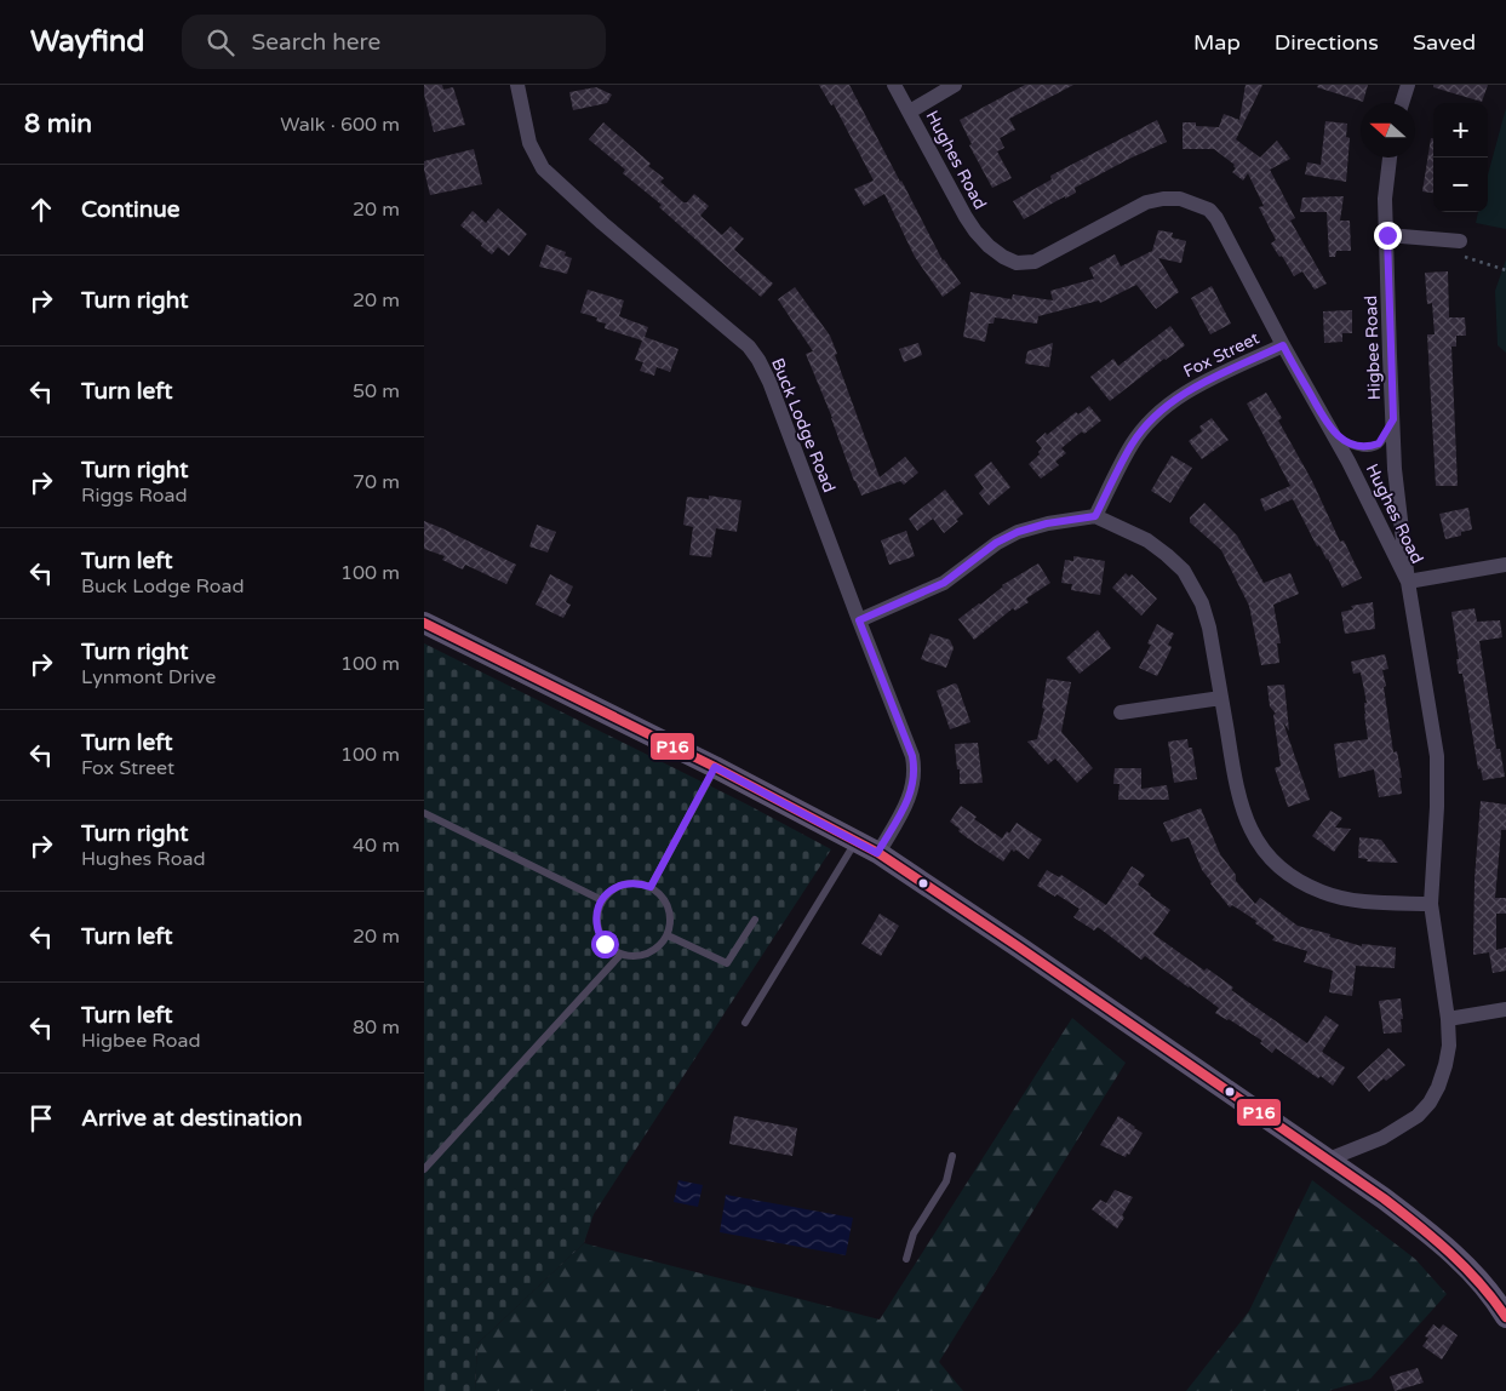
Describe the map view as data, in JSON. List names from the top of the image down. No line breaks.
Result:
{"streets":{"street":["Hughes Road","Higbee Road","Fox Street","Buck Lodge Road"]},"crossings":[["Hughes Road","Higbee Road"],["Hughes Road","Fox Street"]],"lines":["transit line P16"],"north":"left","page":{"header":"Wayfind","search":"Search here","nav":["Map","Directions","Saved"],"heading":["8 min","Walk · 600 m"],"map_buttons":["+","−"],"list":[["Continue","20 m"],["Turn right","20 m"],["Turn left","50 m"],["Turn right","Riggs Road","70 m"],["Turn left","Buck Lodge Road","100 m"],["Turn right","Lynmont Drive","100 m"],["Turn left","Fox Street","100 m"],["Turn right","Hughes Road","40 m"],["Turn left","20 m"],["Turn left","Higbee Road","80 m"],"Arrive at destination"]}}
